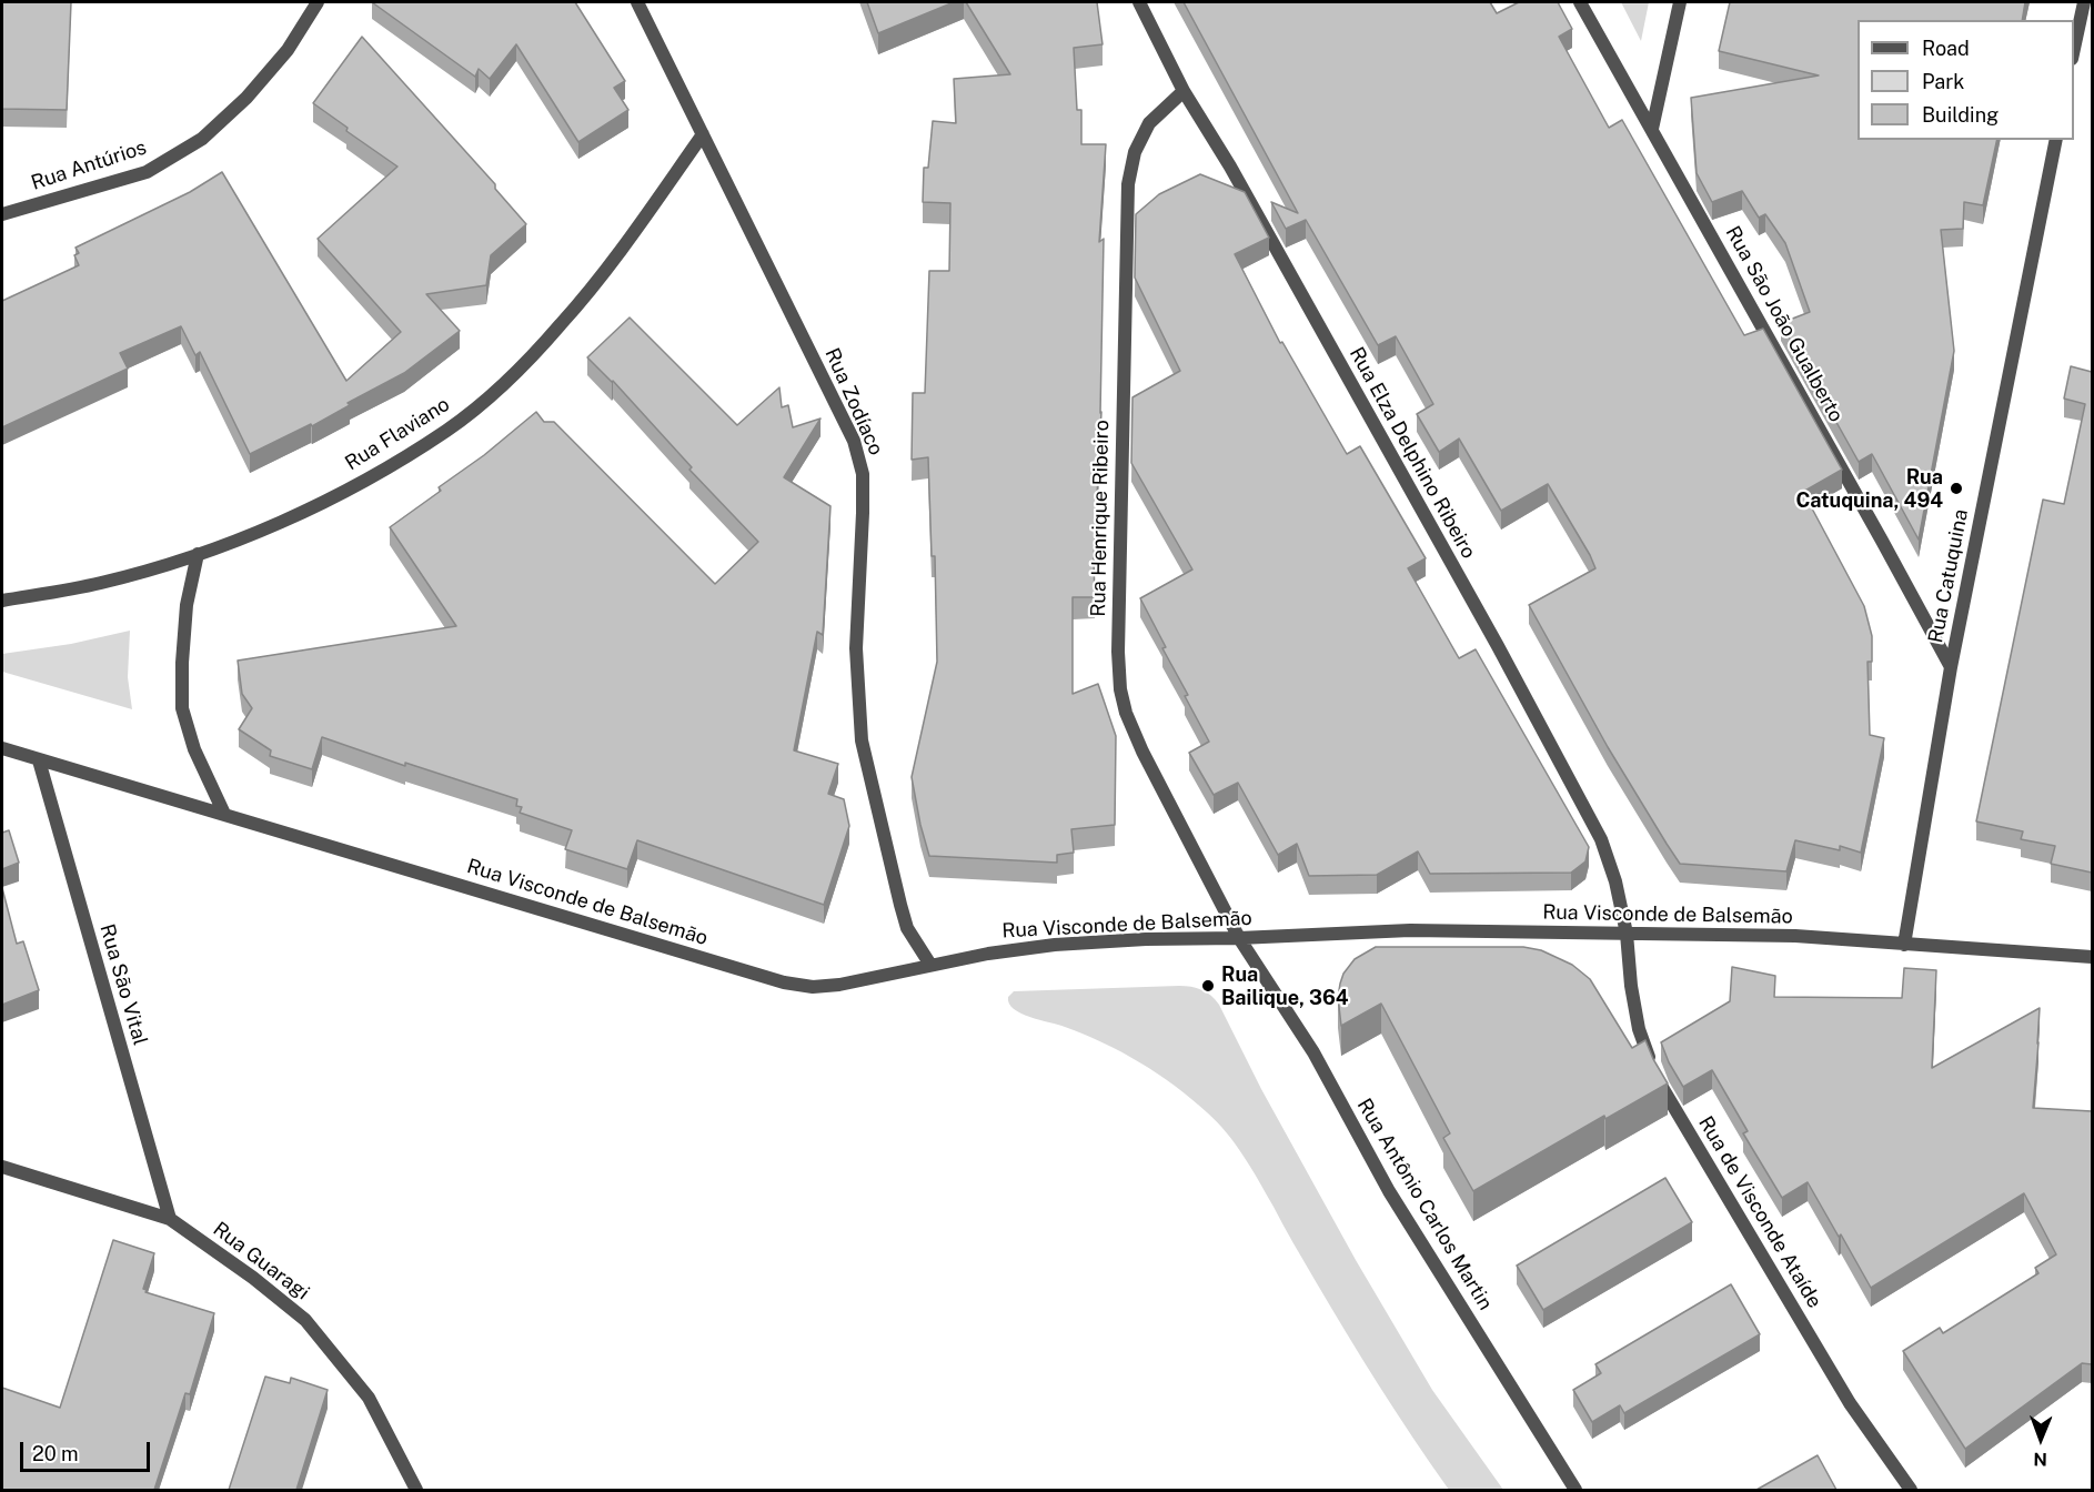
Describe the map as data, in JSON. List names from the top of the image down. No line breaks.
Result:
{"streets":{"street":["Rua Antúrios","Rua São João Gualberto","Rua Zodíaco","Rua Flaviano","Rua Elza Delphino Ribeiro","Rua Henrique Ribeiro","Rua Catuquina","Rua Visconde de Balsemão","Rua São Vital","Rua Antônio Carlos Martin","Rua de Visconde Ataíde","Rua Guaragi"]},"crossings":[["Rua São João Gualberto","Rua Catuquina"],["Rua Zodíaco","Rua Flaviano"],["Rua Zodíaco","Rua Visconde de Balsemão"],["Rua Elza Delphino Ribeiro","Rua Henrique Ribeiro"],["Rua Elza Delphino Ribeiro","Rua Visconde de Balsemão"],["Rua Elza Delphino Ribeiro","Rua de Visconde Ataíde"],["Rua Henrique Ribeiro","Rua Visconde de Balsemão"],["Rua Henrique Ribeiro","Rua Antônio Carlos Martin"],["Rua Catuquina","Rua Visconde de Balsemão"],["Rua Visconde de Balsemão","Rua São Vital"],["Rua Visconde de Balsemão","Rua Antônio Carlos Martin"],["Rua Visconde de Balsemão","Rua de Visconde Ataíde"],["Rua São Vital","Rua Guaragi"]],"places":["Rua Catuquina, 494","Rua Bailique, 364"],"legend":["Road","Park","Building"],"scale_bar":"20 m","north":"bottom"}
